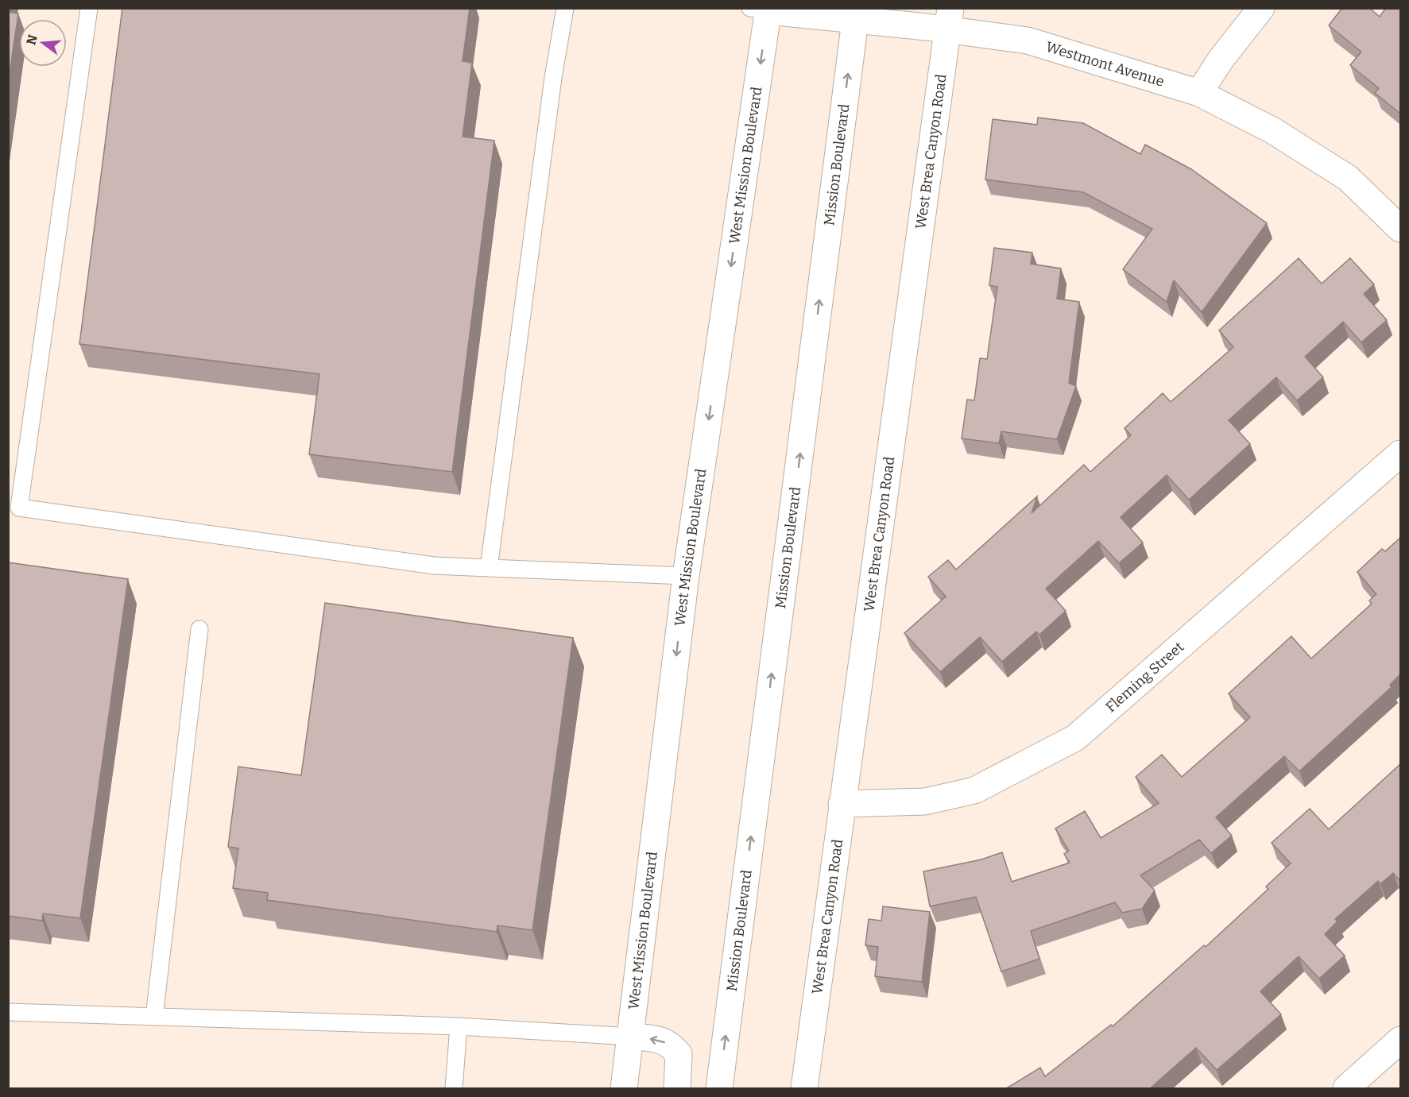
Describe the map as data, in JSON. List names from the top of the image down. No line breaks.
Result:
{"streets":{"street":["Westmont Avenue","West Brea Canyon Road","Mission Boulevard","West Mission Boulevard","Fleming Street"]},"crossings":[["Westmont Avenue","West Brea Canyon Road"],["Westmont Avenue","Mission Boulevard"],["Westmont Avenue","West Mission Boulevard"],["West Brea Canyon Road","Fleming Street"]],"one_way":["Mission Boulevard","West Mission Boulevard"],"north":"left"}
